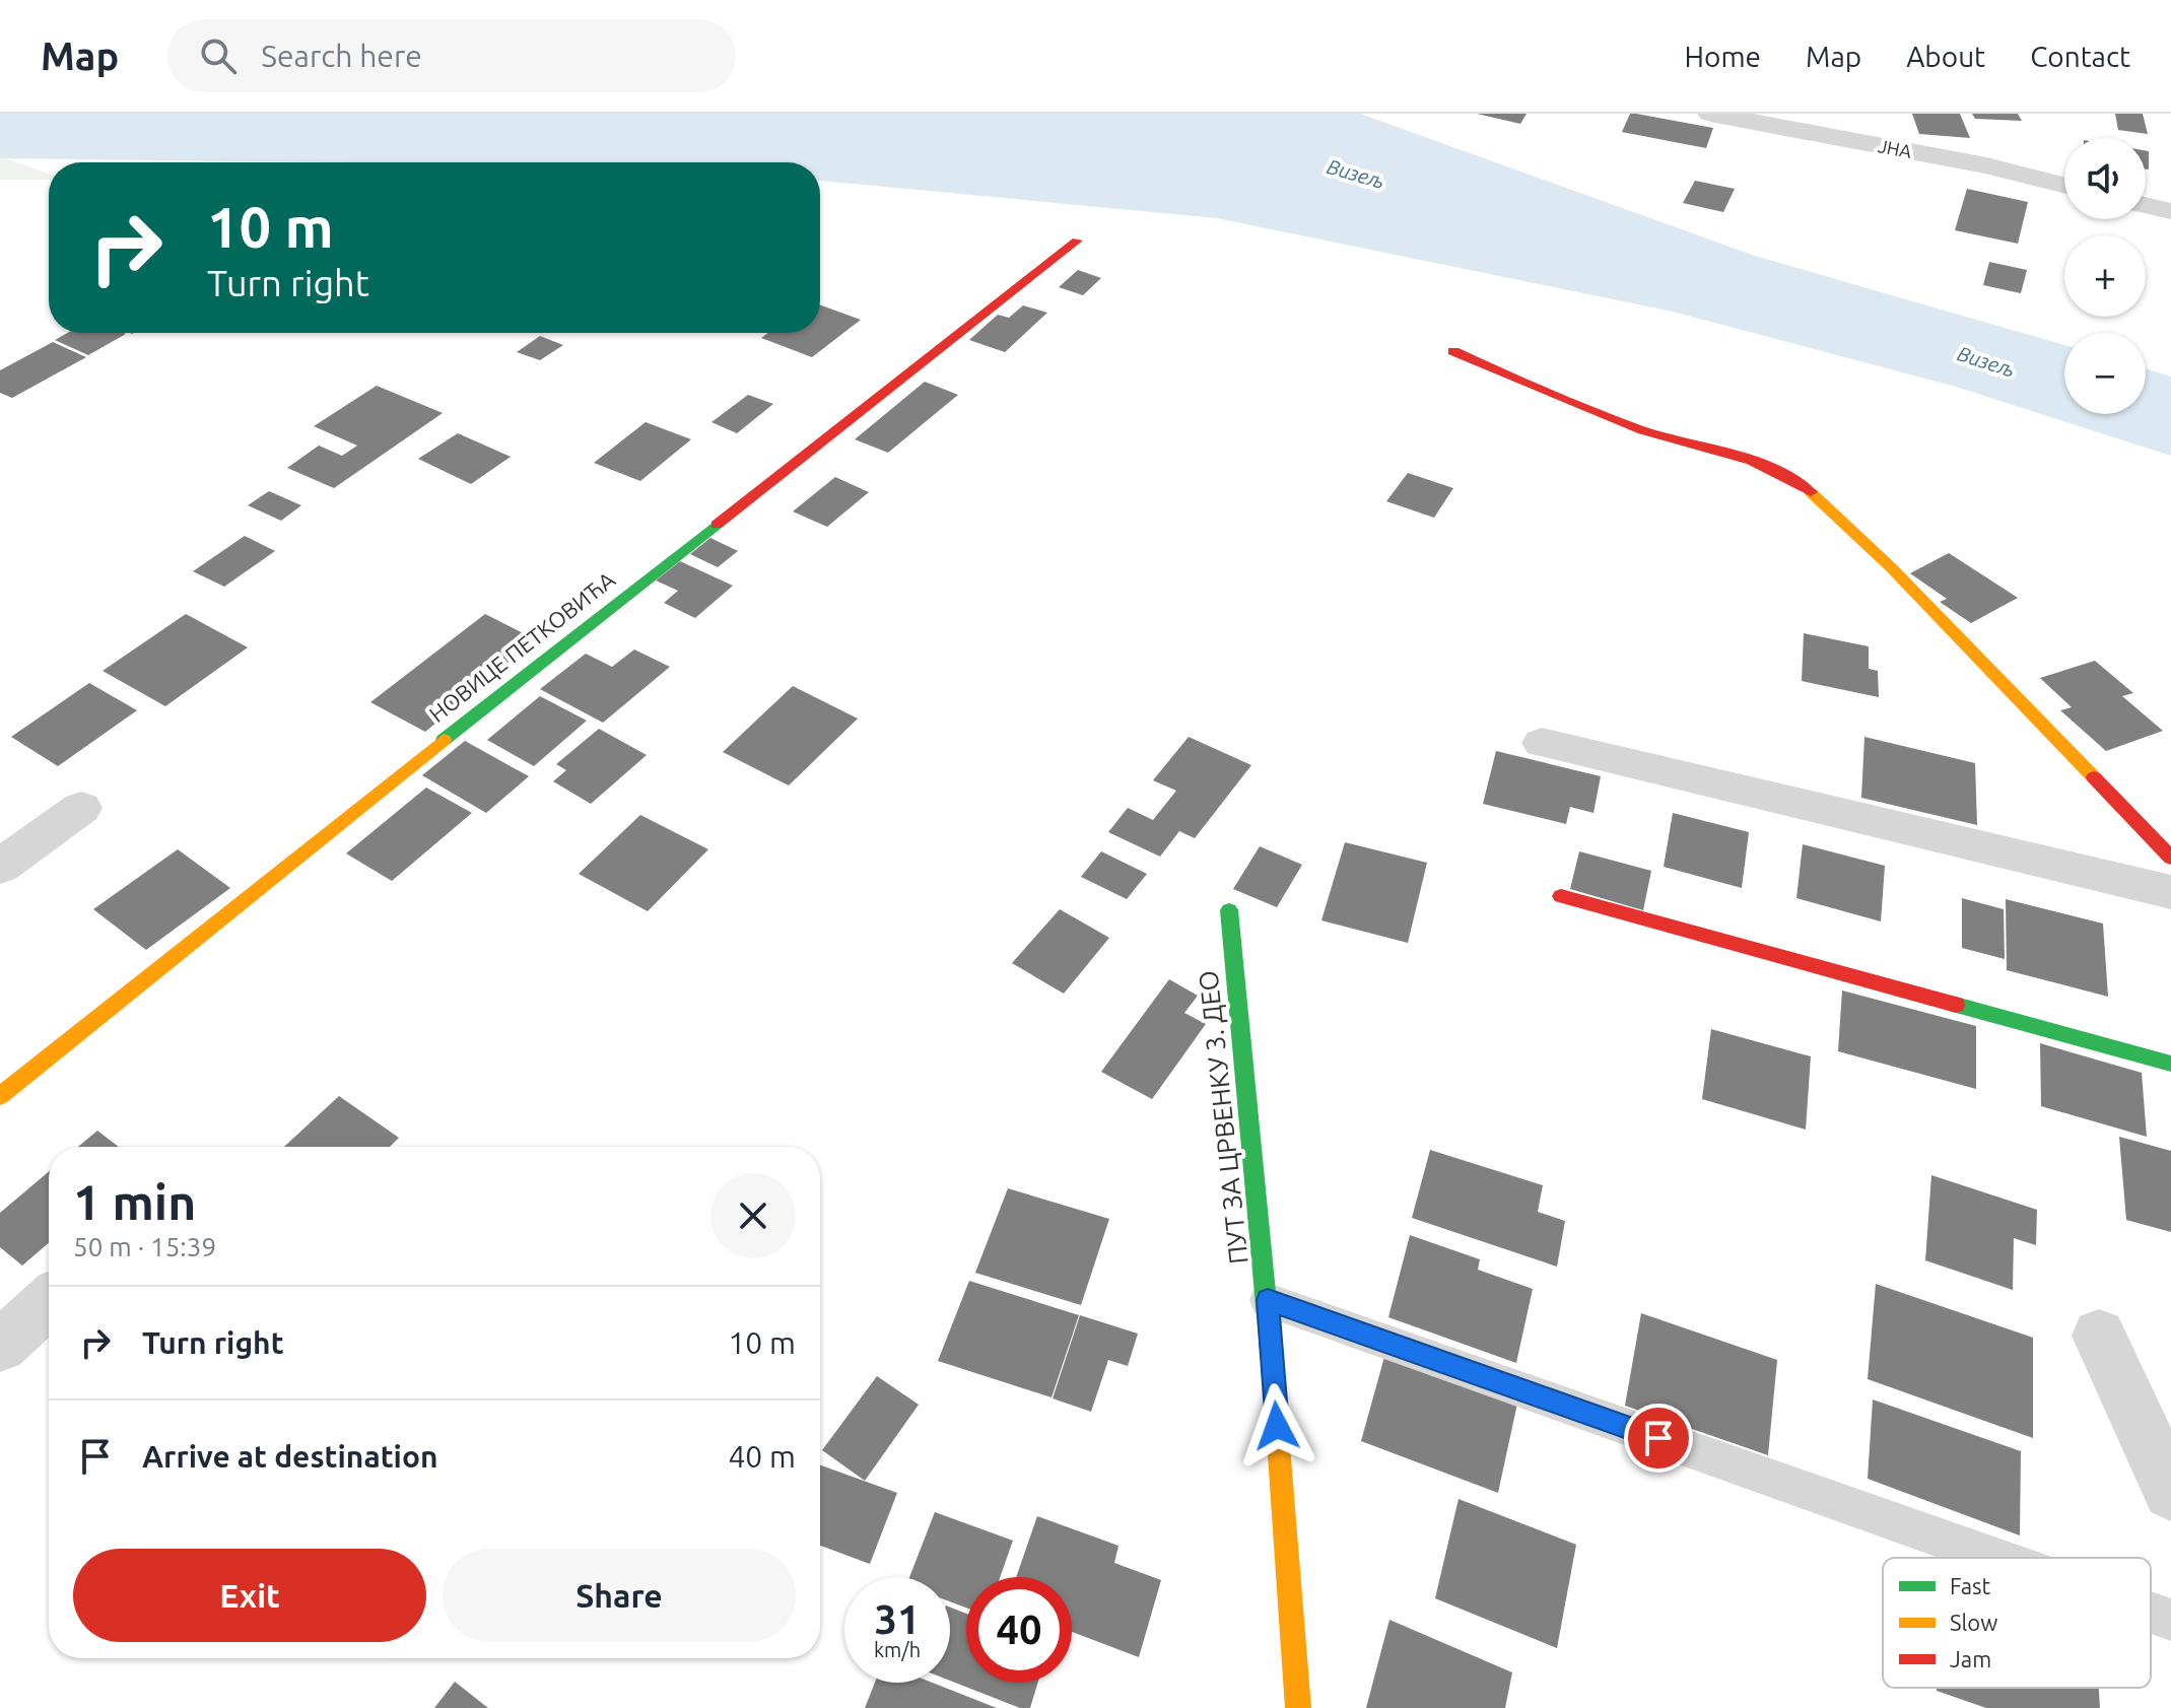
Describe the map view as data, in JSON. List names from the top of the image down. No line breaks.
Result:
{"streets":{"street":["ЈНА","НОВИЦЕ ПЕТКОВИЋА","ПУТ ЗА ЦРВЕНКУ 3. ДЕО"]},"water":["Визељ"],"legend":["Fast","Slow","Jam"],"page":{"header":"Map","search":"Search here","nav":["Home","Map","About","Contact"],"map_buttons":["+","−"],"turn":["10 m","Turn right"],"heading":["1 min","50 m · 15:39"],"list":[{"name":"Turn right","value":"10 m"},{"name":"Arrive at destination","value":"40 m"}],"buttons":["Exit","Share"],"speed":"31 km/h","limit":"40"}}
